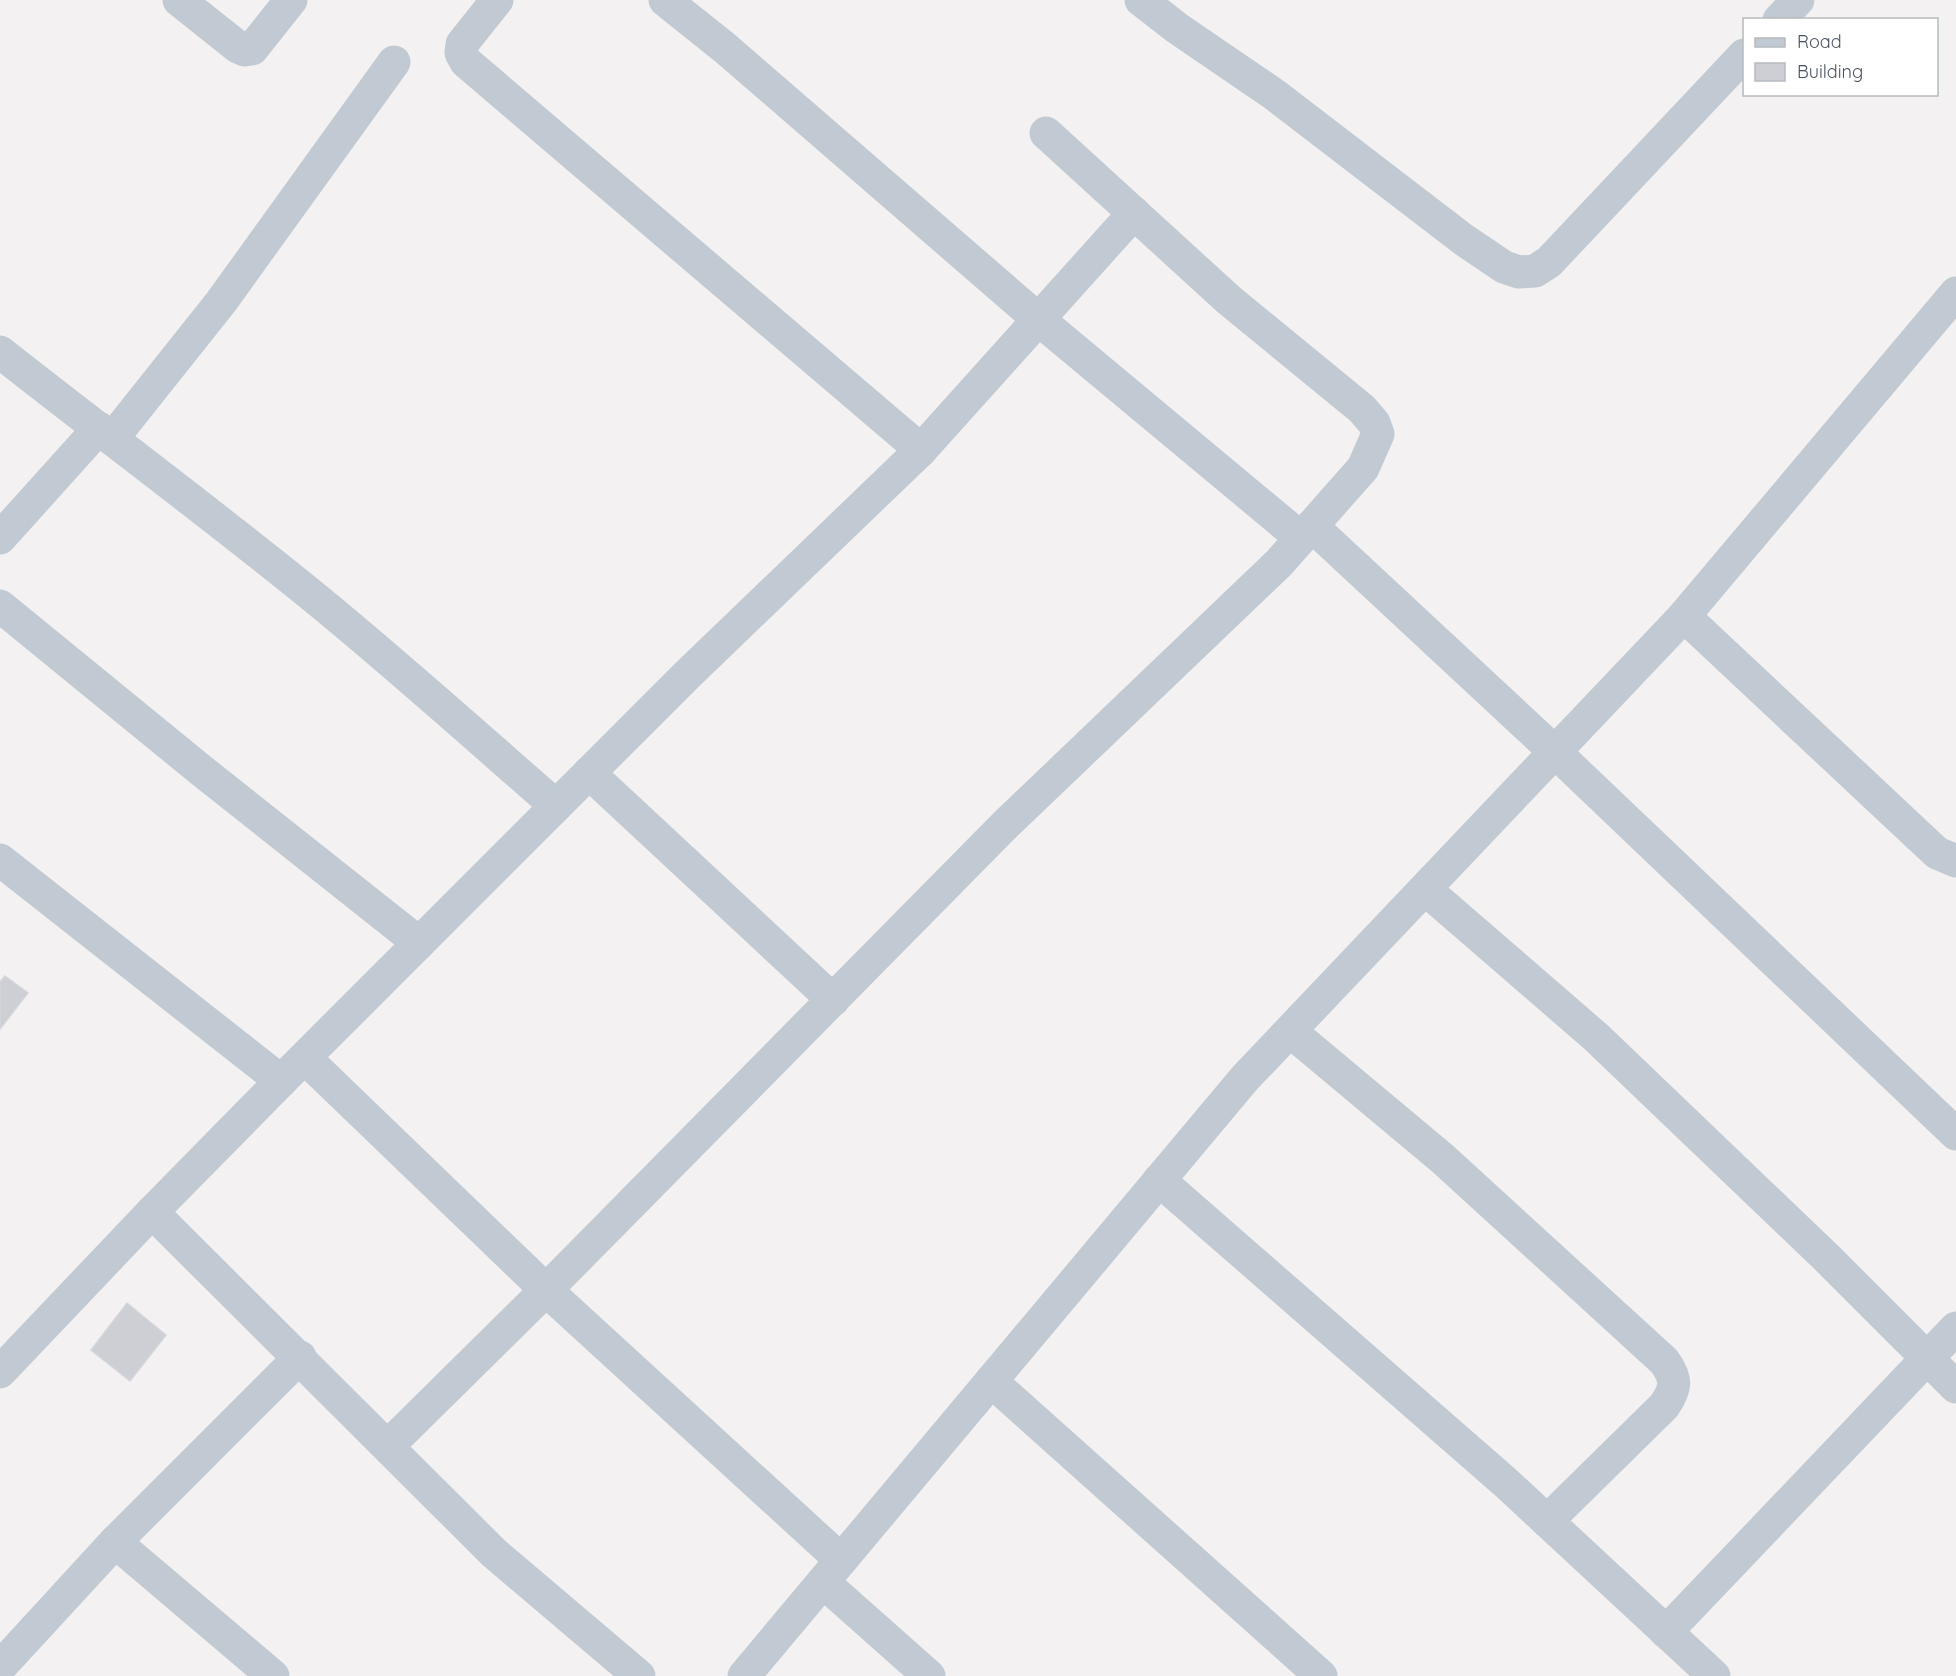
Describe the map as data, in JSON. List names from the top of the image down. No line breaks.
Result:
{"legend":["Road","Building"]}
